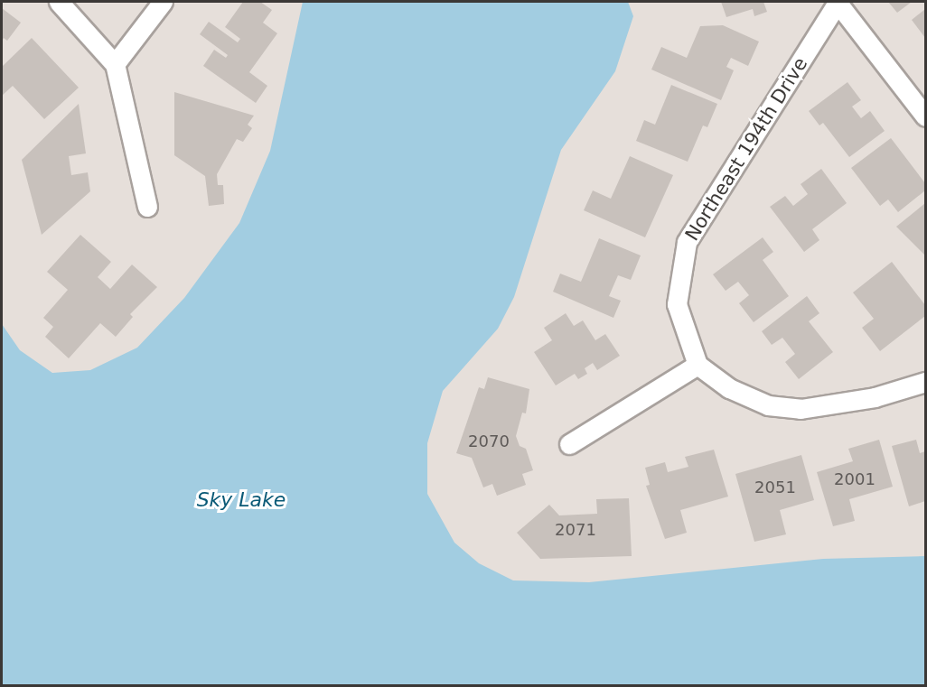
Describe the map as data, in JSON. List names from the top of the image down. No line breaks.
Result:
{"streets":{"street":["Northeast 194th Drive"]},"water":["Sky Lake"],"house_numbers":["2070","2001","2051","2071"]}
